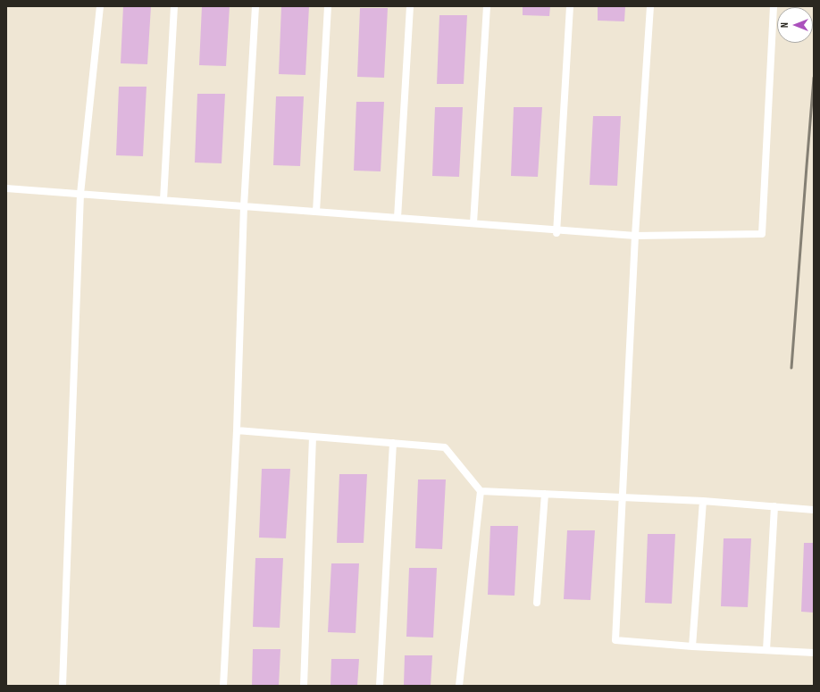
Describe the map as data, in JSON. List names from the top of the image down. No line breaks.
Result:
{"north":"left"}
